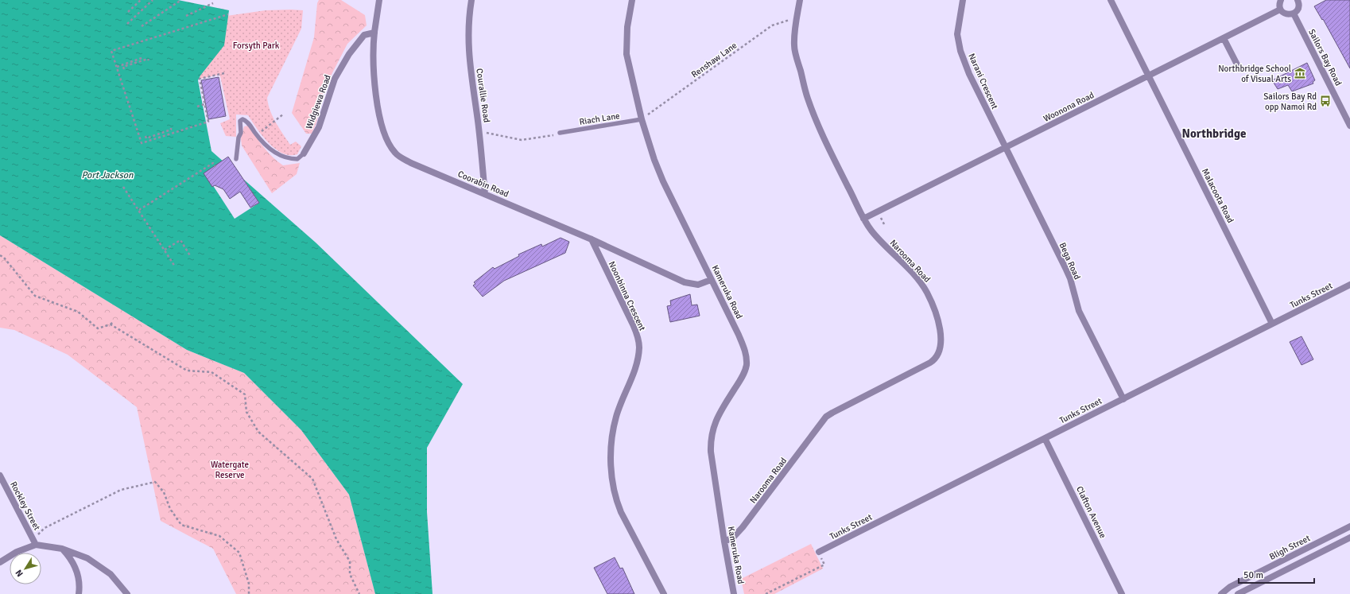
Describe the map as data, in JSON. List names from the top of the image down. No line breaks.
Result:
{"streets":{"street":["Sailors Bay Road","Narani Crescent","Courallie Road","Widgiewa Road","Woonona Road","Coorabin Road","Malacoota Road","Narooma Road","Bega Road","Kameruka Road","Tunks Street","Noonbinna Crescent","Rockley Street","Clafton Avenue","Bligh Street"],"lane":["Riach Lane"],"path":["Renshaw Lane"]},"crossings":[["Renshaw Lane","Riach Lane"],["Renshaw Lane","Narooma Road"],["Renshaw Lane","Kameruka Road"],["Narani Crescent","Woonona Road"],["Narani Crescent","Bega Road"],["Courallie Road","Coorabin Road"],["Widgiewa Road","Coorabin Road"],["Woonona Road","Malacoota Road"],["Woonona Road","Narooma Road"],["Woonona Road","Bega Road"],["Riach Lane","Kameruka Road"],["Coorabin Road","Kameruka Road"],["Coorabin Road","Noonbinna Crescent"],["Malacoota Road","Tunks Street"],["Narooma Road","Kameruka Road"],["Bega Road","Tunks Street"],["Tunks Street","Clafton Avenue"]],"districts":["Northbridge"],"water":["Port Jackson"],"parks":["Forsyth Park","Watergate Reserve"],"places":{"museum":["Northbridge School of Visual Arts"],"bus stop":["Sailors Bay Rd opp Namoi Rd"]},"scale_bar":"50 m","north":"bottom left"}
